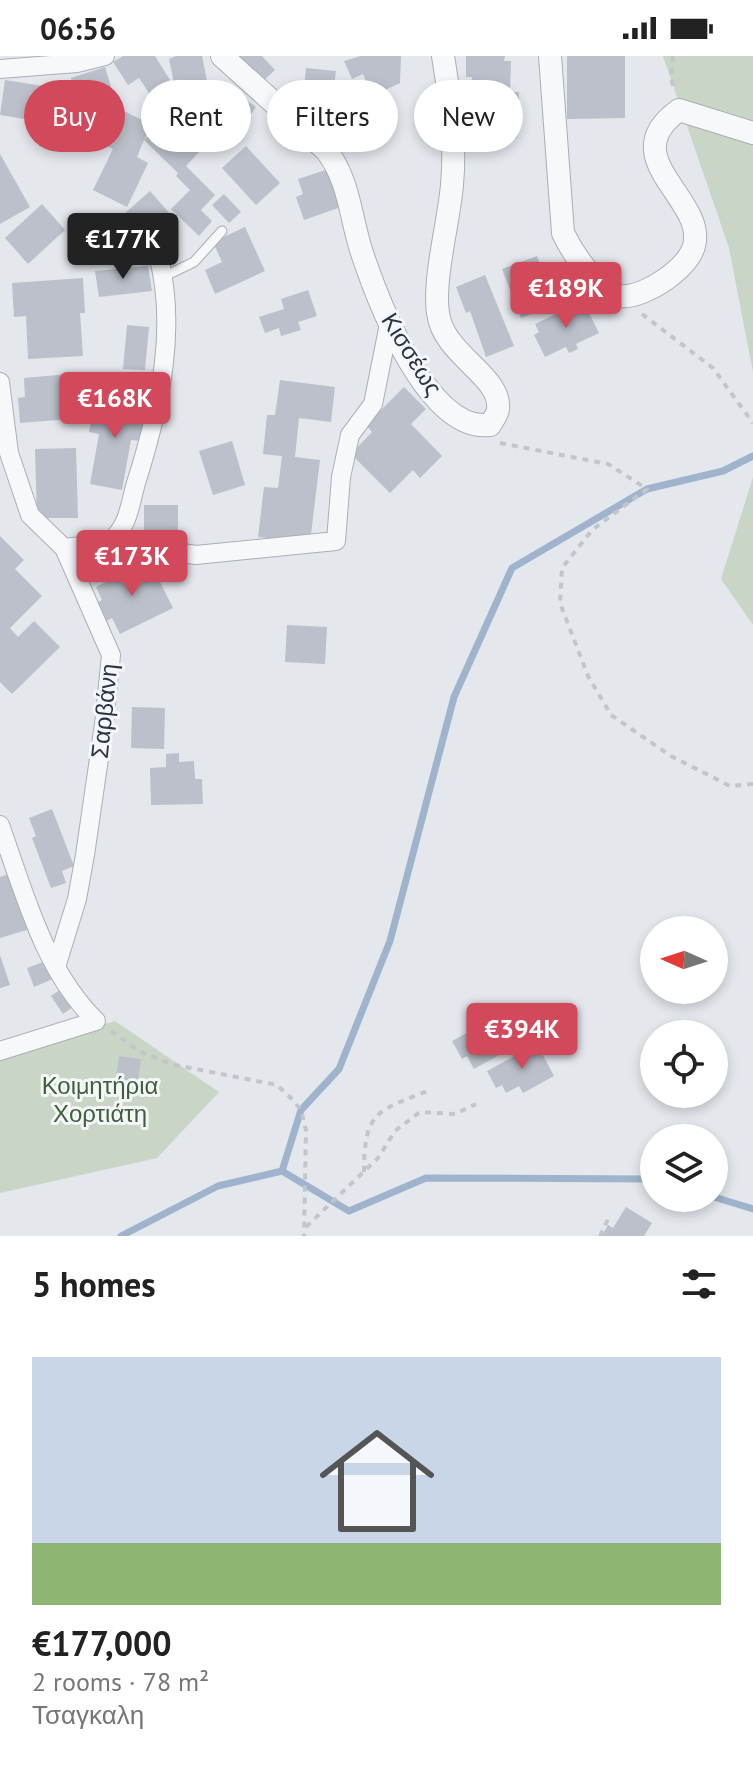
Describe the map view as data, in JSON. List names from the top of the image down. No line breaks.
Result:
{"streets":{"street":["Κισσέως","Σαρβάνη"]},"parks":["Κοιμητήρια Χορτιάτη"],"north":"left","page":{"status":"06:56","chip":["Buy","Rent","Filters","New"],"price":["€177K","€189K","€168K","€173K","€394K"],"heading":"5 homes","list":[{"name":"€177,000","note":"2 rooms · 78 m² · Τσαγκαλη"}]}}
